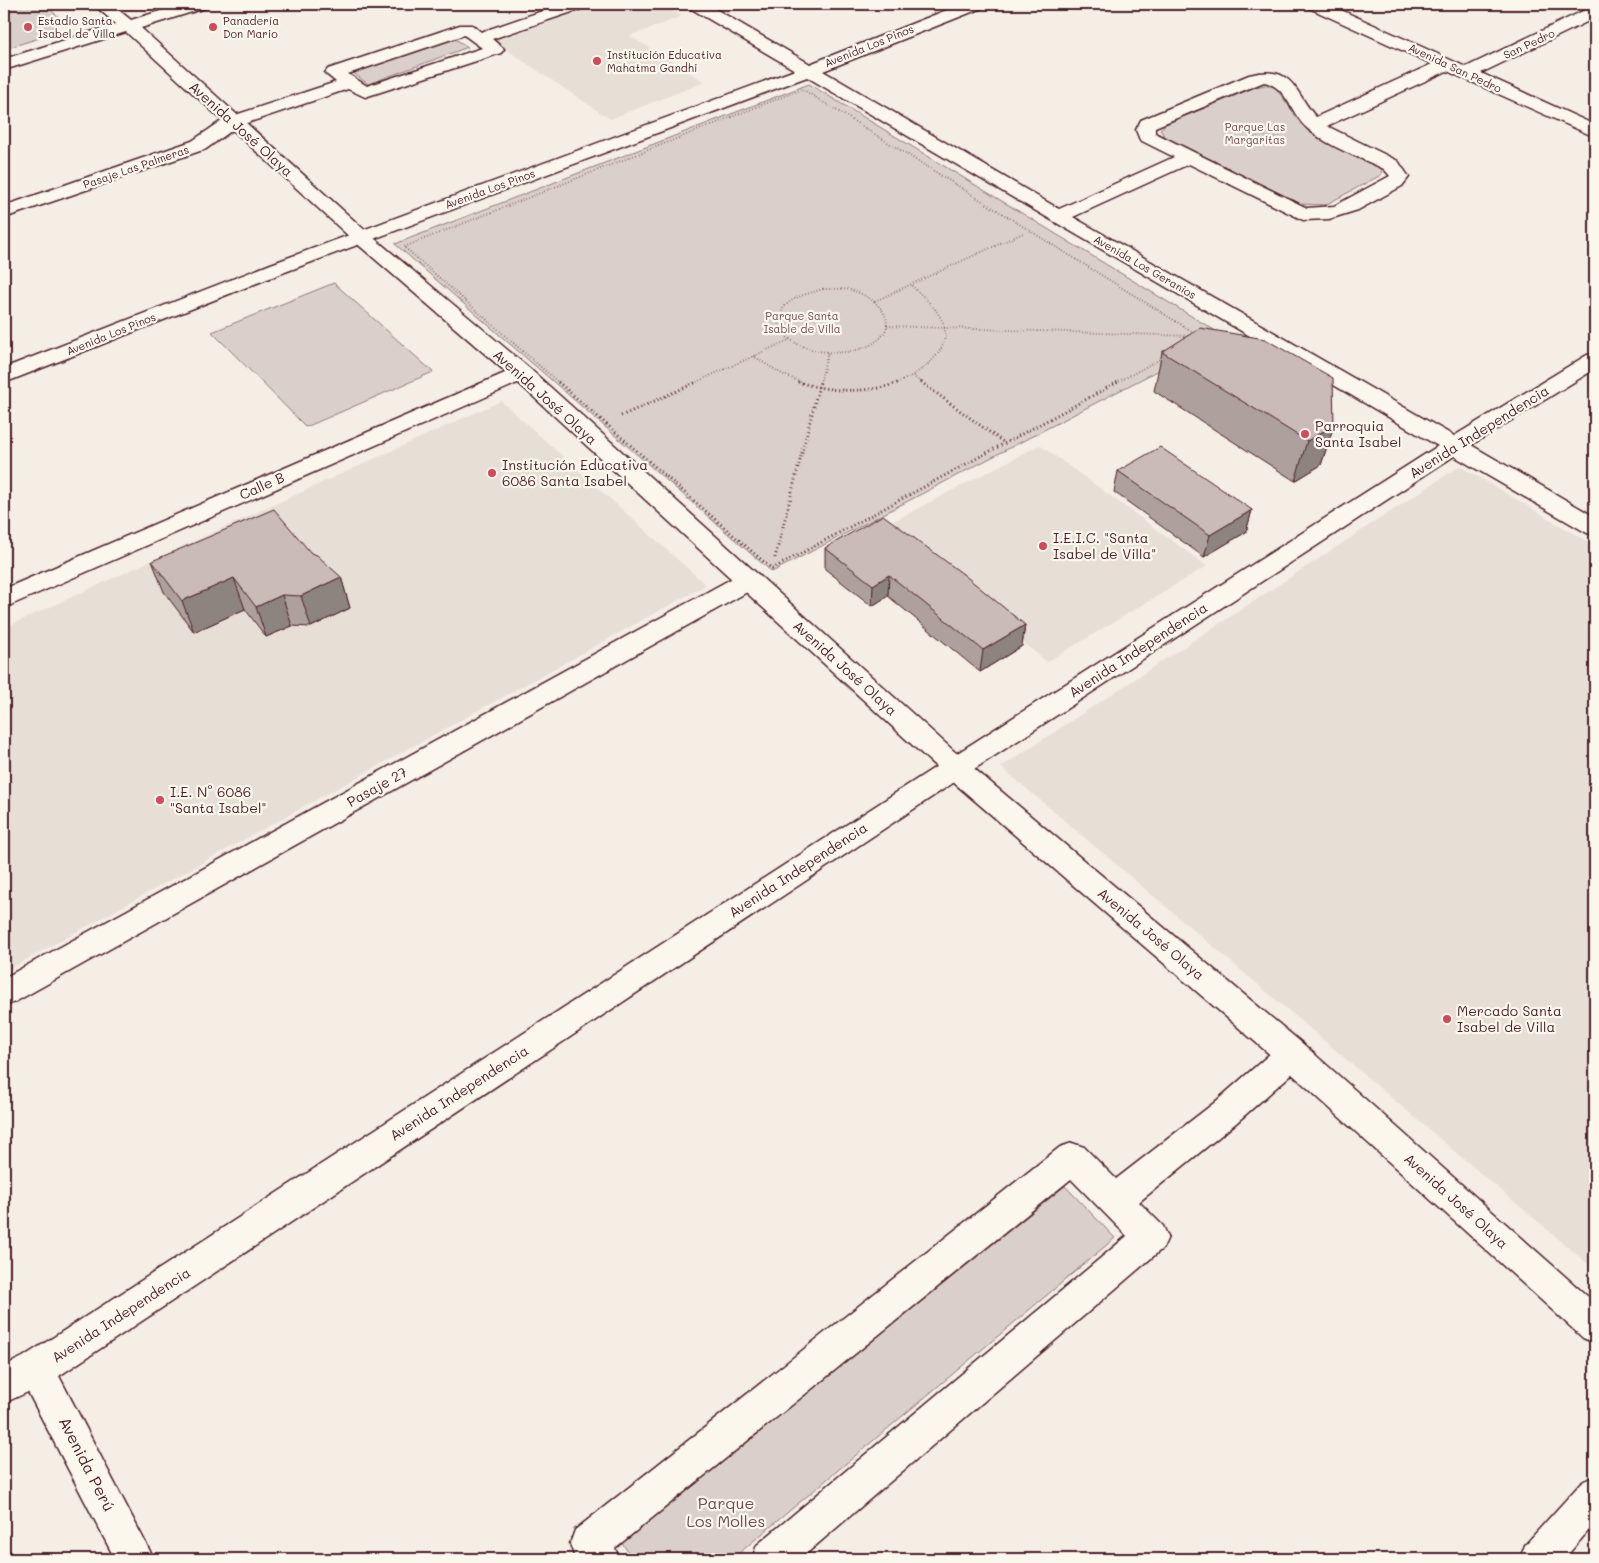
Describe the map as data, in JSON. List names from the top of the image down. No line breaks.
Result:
{"streets":{"street":["San Pedro","Avenida Los Pinos","Avenida San Pedro","Avenida José Olaya","Pasaje Las Palmeras","Avenida Los Geranios","Avenida Independencia","Calle B","Pasaje 27","Avenida Perú"]},"crossings":[["San Pedro","Avenida San Pedro"],["Avenida Los Pinos","Avenida José Olaya"],["Avenida Los Pinos","Avenida Los Geranios"],["Avenida José Olaya","Pasaje Las Palmeras"],["Avenida José Olaya","Avenida Independencia"],["Avenida José Olaya","Calle B"],["Avenida José Olaya","Pasaje 27"],["Avenida Los Geranios","Avenida Independencia"],["Avenida Independencia","Avenida Perú"]],"parks":["Parque Las Margaritas","Parque Santa Isable de Villa","Parque Los Molles"],"places":["Estadio Santa Isabel de Villa","Panadería Don Mario","Institución Educativa Mahatma Gandhi","Parroquia Santa Isabel","Institución Educativa 6086 Santa Isabel","I.E.I.C. \"Santa Isabel de Villa\"","I.E. N° 6086 \"Santa Isabel\"","Mercado Santa Isabel de Villa"]}
